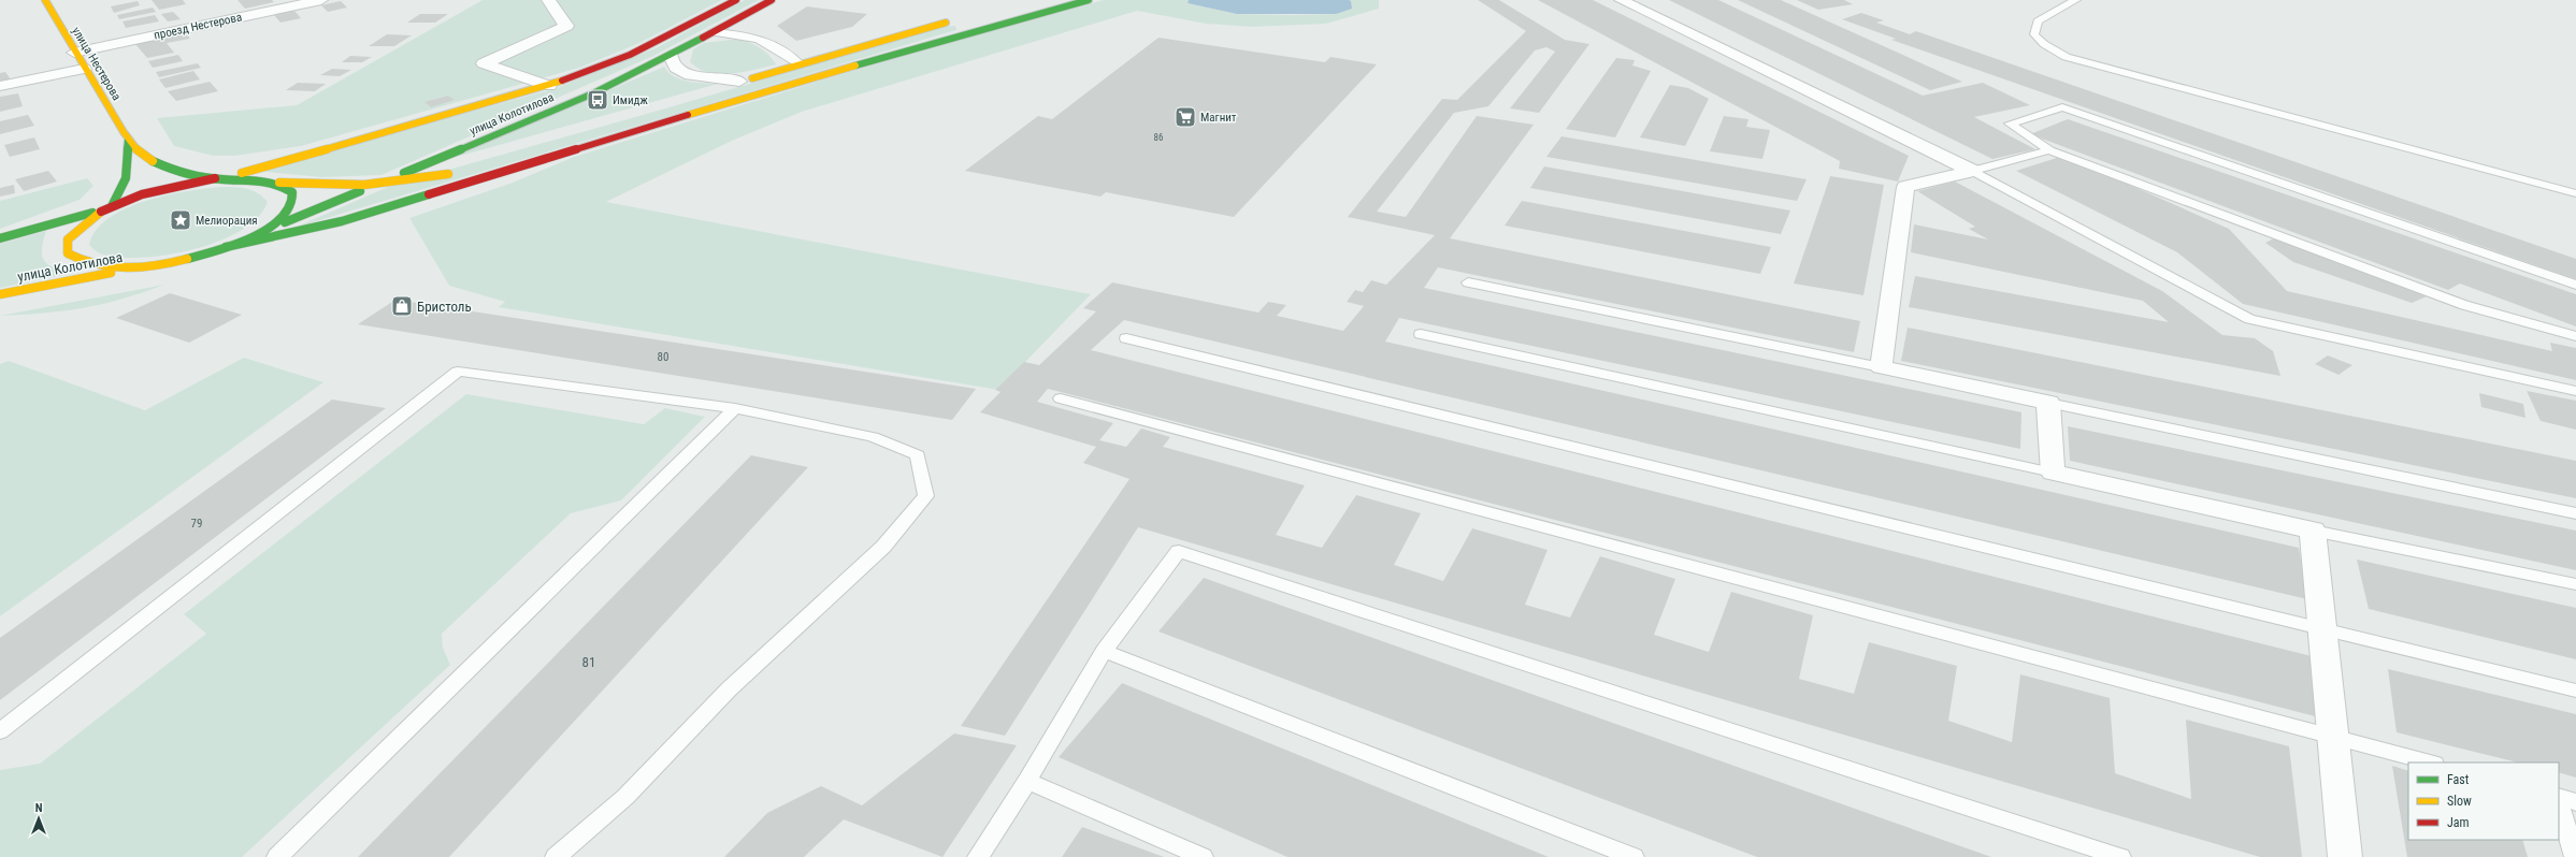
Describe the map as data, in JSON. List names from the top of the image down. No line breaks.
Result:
{"streets":{"main road":["улица Нестерова","улица Колотилова"],"street":["проезд Нестерова"]},"crossings":[["проезд Нестерова","улица Нестерова"],["улица Нестерова","улица Колотилова"]],"places":{"bus stop":["Имидж"],"supermarket":["Магнит"],"place":["Мелиорация"],"shop":["Бристоль"]},"house_numbers":["86","80","79","81"],"legend":["Fast","Slow","Jam"],"north":"top"}
